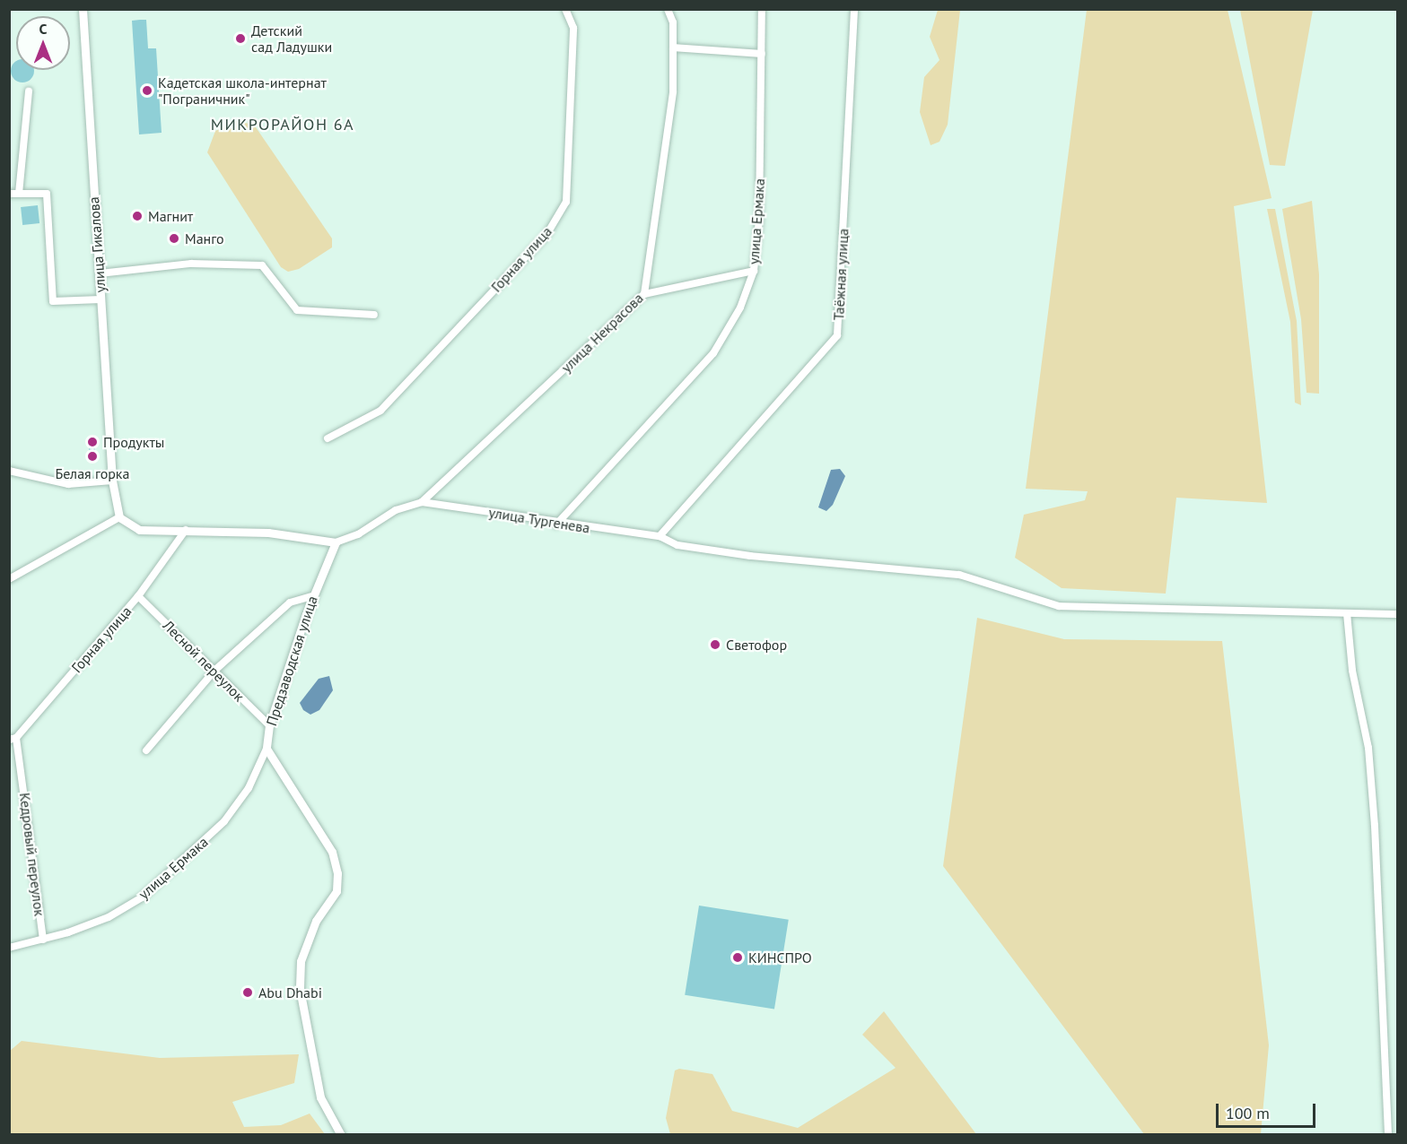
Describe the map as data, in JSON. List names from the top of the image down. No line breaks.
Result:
{"streets":{"main road":["улица Гикалова","Предзаводская улица"],"street":["улица Ермака","Горная улица","Таёжная улица","улица Некрасова","улица Тургенева","Лесной переулок","Кедровый переулок"]},"crossings":[["улица Ермака","улица Тургенева"],["улица Ермака","Предзаводская улица"],["улица Ермака","Кедровый переулок"],["Горная улица","Лесной переулок"],["Горная улица","Кедровый переулок"],["Таёжная улица","улица Тургенева"],["улица Некрасова","улица Тургенева"],["улица Тургенева","Предзаводская улица"],["Лесной переулок","Предзаводская улица"]],"districts":["МИКРОРАЙОН 6А"],"places":["Детский сад Ладушки","Кадетская школа-интернат \"Пограничник\"","Магнит","Манго","Продукты","Белая горка","Светофор","КИНСПРО","Abu Dhabi"],"scale_bar":"100 m","north":"top"}
